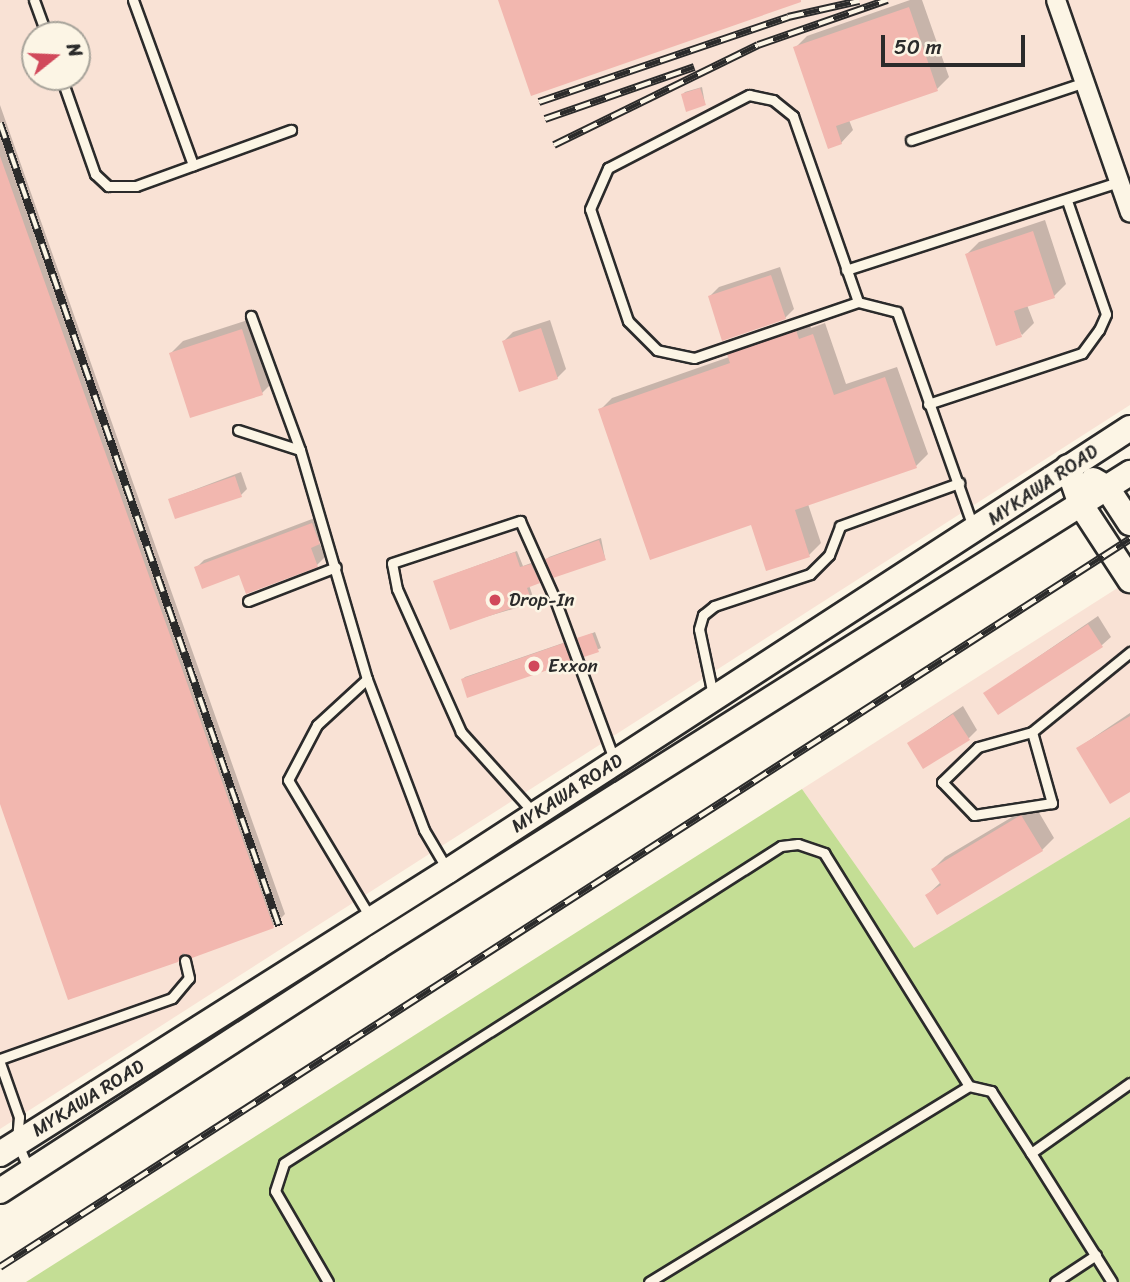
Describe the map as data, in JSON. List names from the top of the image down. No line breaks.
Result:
{"streets":{"main road":["MYKAWA ROAD"]},"places":["Drop-In","Exxon"],"scale_bar":"50 m","north":"right"}
